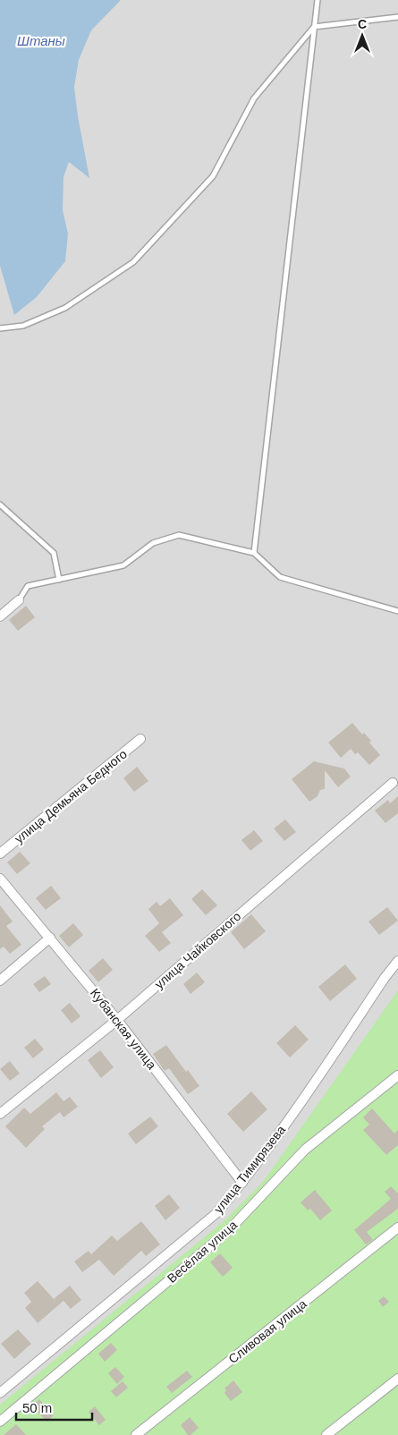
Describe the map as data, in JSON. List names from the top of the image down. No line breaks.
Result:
{"streets":{"street":["улица Демьяна Бедного","улица Чайковского","Кубанская улица","улица Тимирязева","Весёлая улица","Сливовая улица"]},"crossings":[["улица Чайковского","Кубанская улица"],["Кубанская улица","улица Тимирязева"]],"water":["Штаны"],"scale_bar":"50 m","north":"top"}
